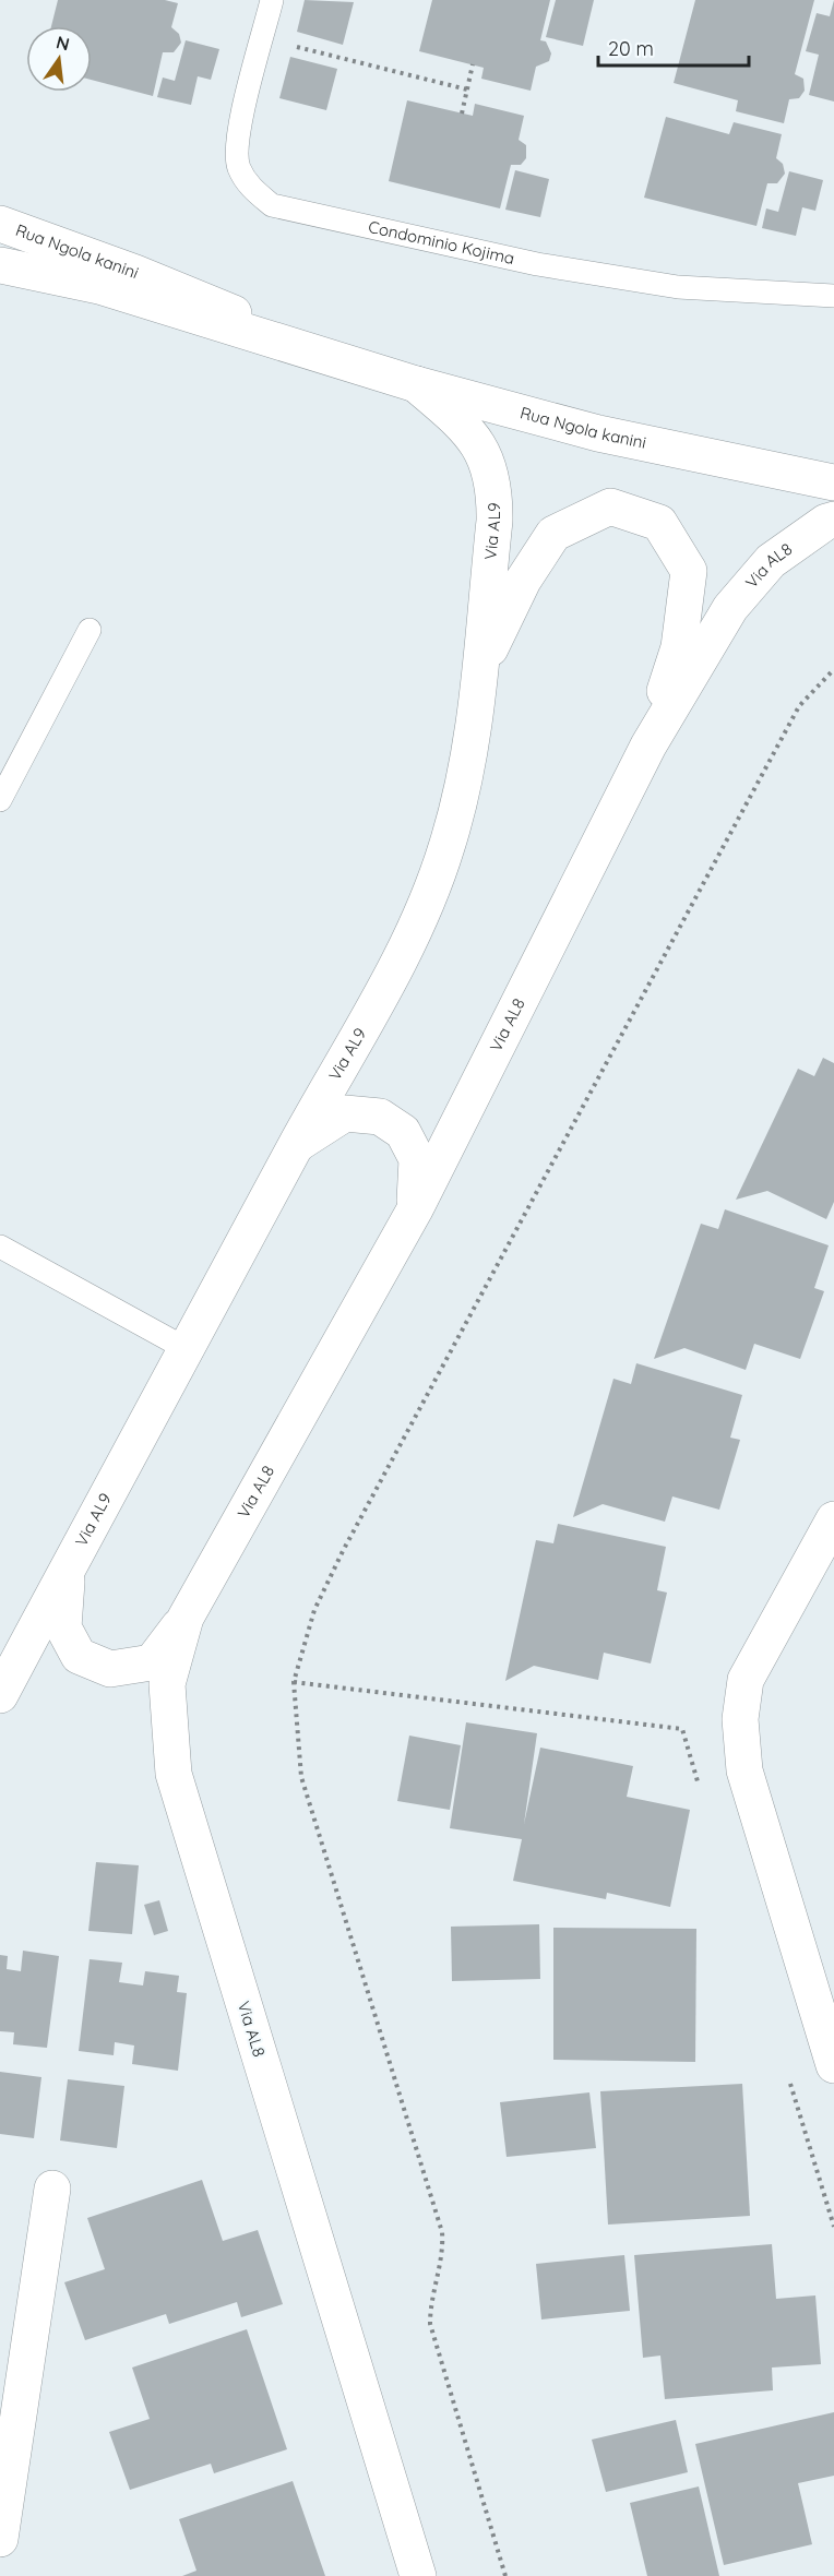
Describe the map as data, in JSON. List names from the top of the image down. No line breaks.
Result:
{"streets":{"street":["Rua Ngola kanini","Via AL9","Via AL8"],"lane":["Condominio Kojima"]},"crossings":[["Rua Ngola kanini","Via AL9"]],"scale_bar":"20 m","north":"top"}
